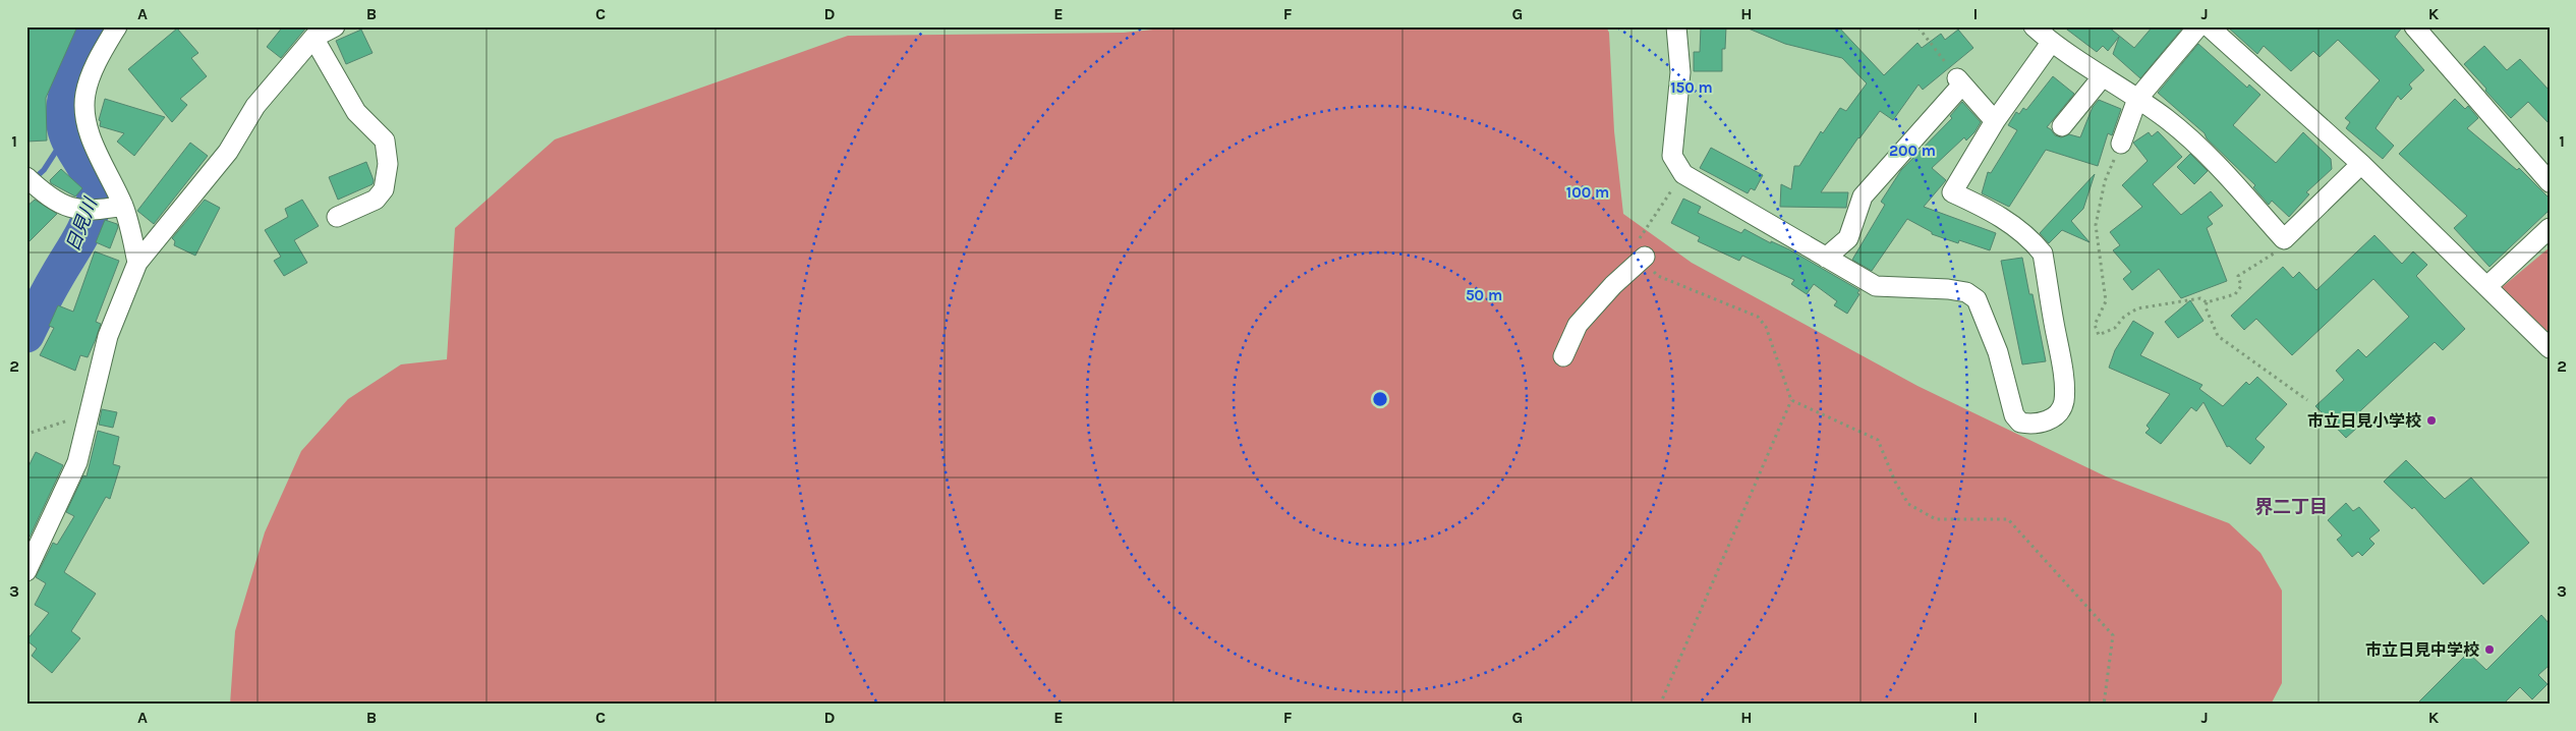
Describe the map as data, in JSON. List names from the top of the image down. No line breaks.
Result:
{"districts":["界二丁目"],"water":["日見川"],"places":["市立日見小学校","市立日見中学校"],"grid":{"columns":["A","B","C","D","E","F","G","H","I","J","K"],"rows":["1","2","3"]},"rings":["150 m","200 m","100 m","50 m"]}
